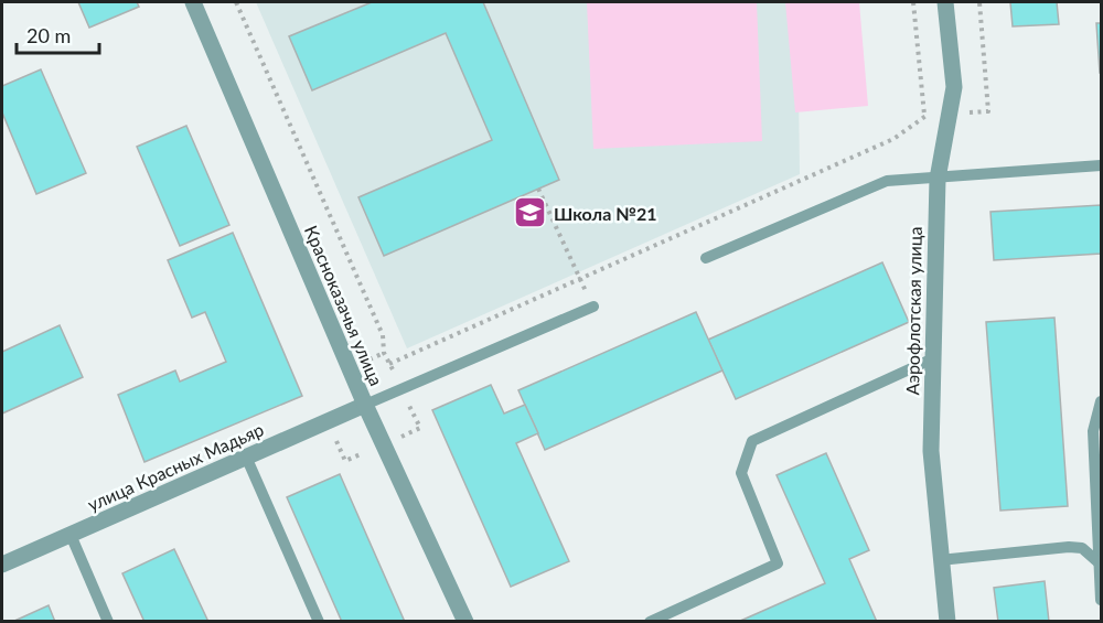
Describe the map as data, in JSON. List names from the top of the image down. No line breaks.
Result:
{"streets":{"street":["Красноказачья улица","Аэрофлотская улица","улица Красных Мадьяр"]},"crossings":[["Красноказачья улица","улица Красных Мадьяр"]],"places":{"school or university":["Школа №21"]},"scale_bar":"20 m"}
